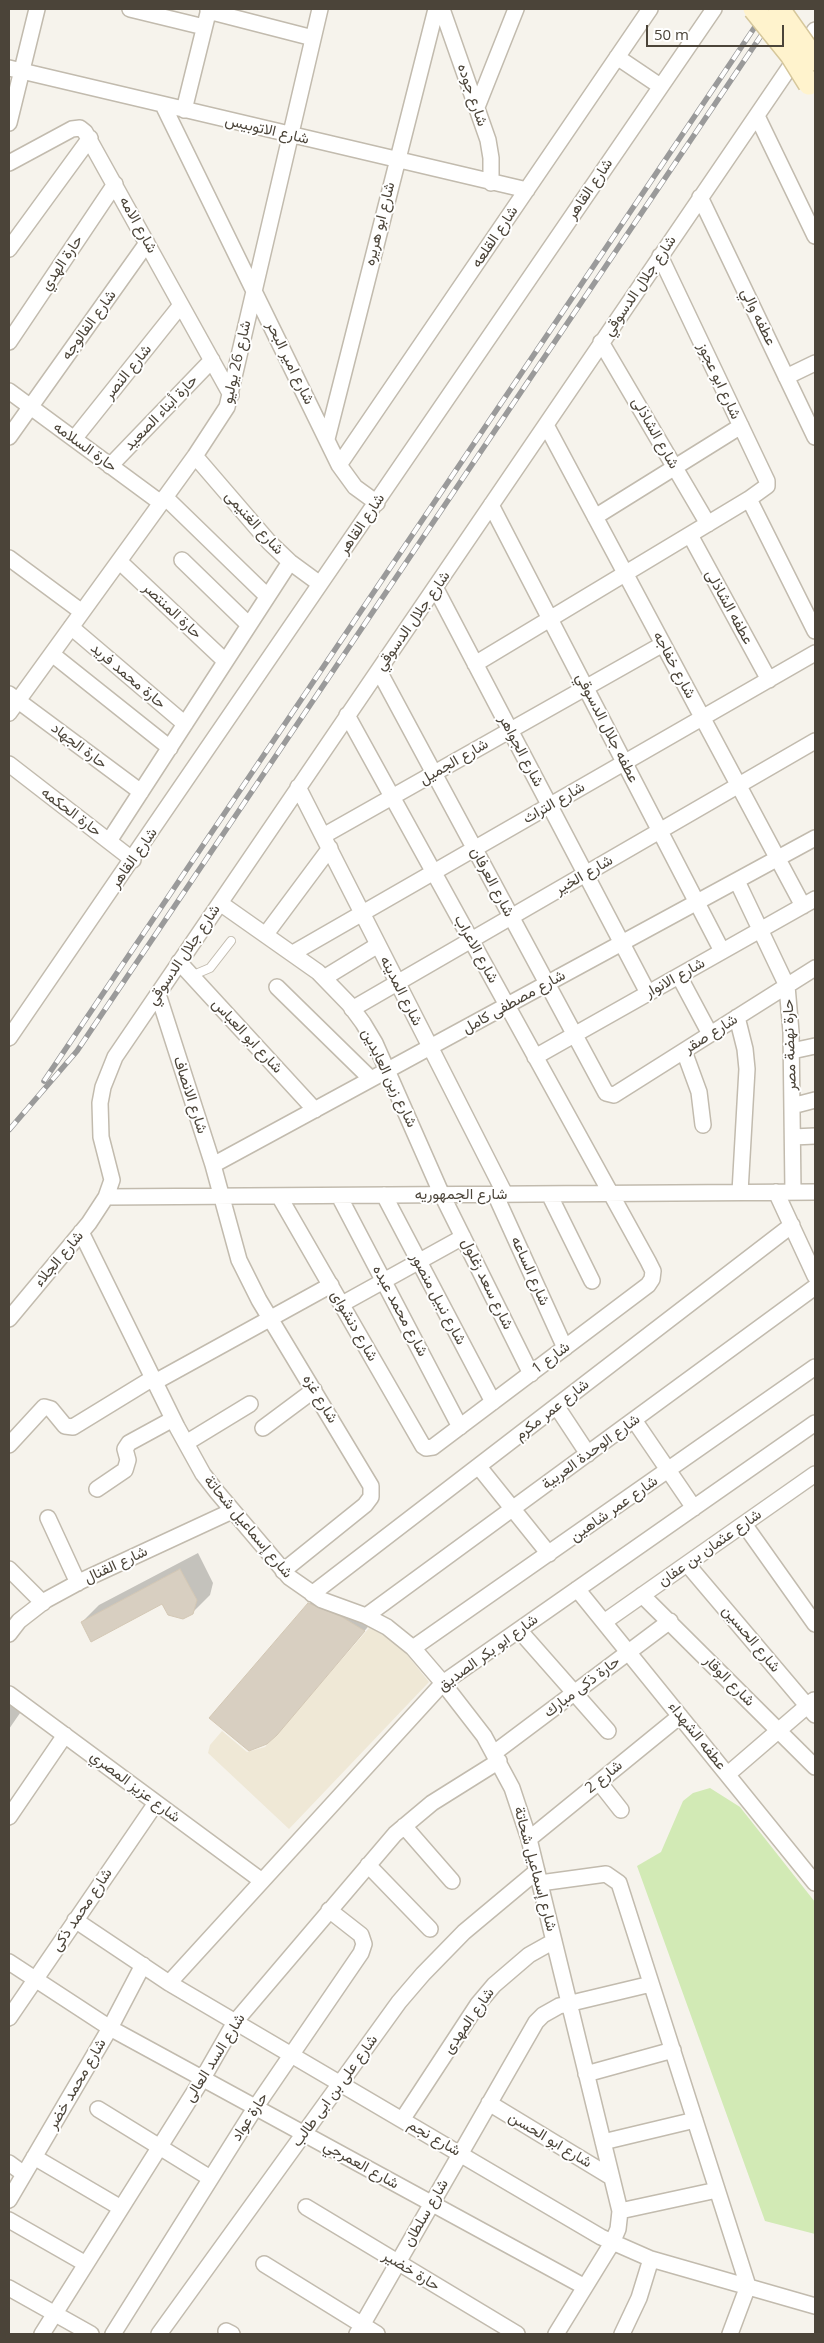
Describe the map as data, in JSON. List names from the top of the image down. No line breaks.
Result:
{"streets":{"street":["شارع جوده","شارع الاتوبيس","شارع القاهر","شارع ابو هريره","شارع الامه","شارع القلعه","حارة الهدي","شارع جلال الدسوقي","عطفه والي","شارع الفالوجه","شارع 26 يوليو","شارع امير البحر","شارع النصر","شارع ابو عجوز","حارة أبناء الصعيد","شارع الشاذلى","حارة السلامه","شارع الغنيمى","عطفه الشاذلى","حارة المنتصر","شارع خفاجه","حارة محمد فريد","عطفه جلال الدسوقي","حارة الجهاد","شارع الجواهر","شارع الجميل","شارع التراث","حارة الحكمه","شارع الخير","شارع العرفان","شارع الاعراب","شارع الانوار","شارع المدينه","شارع مصطفى كامل","شارع صقر","شارع ابو العباس","حارة نهضة مصر","شارع زين العابدين","شارع الانصاف","شارع الجمهوريه","شارع الجلاء","شارع الساعه","شارع سعد زغلول","شارع نبيل منصور","شارع محمد عبده","شارع دنشواى","شارع 1","شارع غزه","شارع عمر مكرم","شارع الوحدة العربية","شارع عمر شاهين","شارع إسماعيل شحاتة","شارع عثمان بن عفان","شارع القنال","شارع الحسين","شارع ابو بكر الصديق","شارع الوقار","حارة ذكى مبارك","عطفه الشهداء","شارع 2","شارع عزيز المصري","شارع محمد ذكى","شارع المهدى","شارع السد العالى","شارع محمد خضر","شارع على بن ابى طالب","حارة عواد","شارع نجم","شارع ابو الحسن","شارع العمرجي","شارع سلطان","حارة خضير"]},"crossings":[["شارع جوده","شارع الاتوبيس"],["شارع الاتوبيس","شارع ابو هريره"],["شارع الاتوبيس","شارع القلعه"],["شارع الاتوبيس","شارع 26 يوليو"],["شارع الاتوبيس","شارع امير البحر"],["شارع القاهر","شارع امير البحر"],["شارع القاهر","حارة السلامه"],["شارع القاهر","شارع الغنيمى"],["شارع القاهر","حارة المنتصر"],["شارع القاهر","حارة محمد فريد"],["شارع القاهر","حارة الجهاد"],["شارع القاهر","حارة الحكمه"],["شارع ابو هريره","شارع امير البحر"],["شارع الامه","حارة الهدي"],["شارع الامه","شارع الفالوجه"],["شارع الامه","شارع 26 يوليو"],["شارع الامه","شارع النصر"],["شارع الامه","حارة أبناء الصعيد"],["شارع القلعه","شارع امير البحر"],["شارع جلال الدسوقي","عطفه والي"],["شارع جلال الدسوقي","شارع ابو عجوز"],["شارع جلال الدسوقي","شارع الشاذلى"],["شارع جلال الدسوقي","شارع خفاجه"],["شارع جلال الدسوقي","عطفه جلال الدسوقي"],["شارع جلال الدسوقي","شارع الجواهر"],["شارع جلال الدسوقي","شارع العرفان"],["شارع جلال الدسوقي","شارع الاعراب"],["شارع جلال الدسوقي","شارع المدينه"],["شارع جلال الدسوقي","شارع ابو العباس"],["شارع جلال الدسوقي","شارع زين العابدين"],["شارع جلال الدسوقي","شارع الانصاف"],["شارع جلال الدسوقي","شارع الجمهوريه"],["شارع جلال الدسوقي","شارع الجلاء"],["شارع الفالوجه","حارة السلامه"],["شارع 26 يوليو","شارع امير البحر"],["شارع 26 يوليو","حارة السلامه"],["شارع 26 يوليو","شارع الغنيمى"],["شارع 26 يوليو","حارة المنتصر"],["شارع 26 يوليو","حارة محمد فريد"],["شارع 26 يوليو","حارة الجهاد"],["شارع النصر","حارة السلامه"],["حارة أبناء الصعيد","حارة السلامه"],["عطفه الشاذلى","شارع التراث"],["شارع خفاجه","شارع الجميل"],["شارع خفاجه","شارع التراث"],["شارع خفاجه","شارع الخير"],["شارع خفاجه","شارع الانوار"],["شارع خفاجه","شارع مصطفى كامل"],["عطفه جلال الدسوقي","شارع الجميل"],["عطفه جلال الدسوقي","شارع التراث"],["عطفه جلال الدسوقي","شارع الخير"],["عطفه جلال الدسوقي","شارع الانوار"],["عطفه جلال الدسوقي","شارع مصطفى كامل"],["شارع الجواهر","شارع الجميل"],["شارع الجواهر","شارع التراث"],["شارع الجواهر","شارع الخير"],["شارع الجواهر","شارع الانوار"],["شارع الجواهر","شارع مصطفى كامل"],["شارع الجميل","شارع العرفان"],["شارع الجميل","شارع الاعراب"],["شارع الجميل","شارع المدينه"],["شارع الجميل","شارع زين العابدين"],["شارع التراث","شارع العرفان"],["شارع التراث","شارع الاعراب"],["شارع التراث","شارع المدينه"],["شارع التراث","شارع زين العابدين"],["شارع الخير","شارع العرفان"],["شارع الخير","شارع الاعراب"],["شارع الخير","شارع المدينه"],["شارع الخير","شارع زين العابدين"],["شارع العرفان","شارع الانوار"],["شارع العرفان","شارع مصطفى كامل"],["شارع العرفان","شارع صقر"],["شارع الاعراب","شارع الانوار"],["شارع الاعراب","شارع مصطفى كامل"],["شارع الاعراب","شارع الجمهوريه"],["شارع الاعراب","شارع 1"],["شارع الانوار","حارة نهضة مصر"],["شارع المدينه","شارع مصطفى كامل"],["شارع المدينه","شارع الجمهوريه"],["شارع المدينه","شارع الساعه"],["شارع مصطفى كامل","شارع ابو العباس"],["شارع مصطفى كامل","حارة نهضة مصر"],["شارع مصطفى كامل","شارع زين العابدين"],["شارع مصطفى كامل","شارع الانصاف"],["شارع صقر","حارة نهضة مصر"],["حارة نهضة مصر","شارع الجمهوريه"],["شارع زين العابدين","شارع الجمهوريه"],["شارع زين العابدين","شارع سعد زغلول"],["شارع الانصاف","شارع الجمهوريه"],["شارع الانصاف","شارع غزه"],["شارع الجمهوريه","شارع الجلاء"],["شارع الجمهوريه","شارع الساعه"],["شارع الجمهوريه","شارع سعد زغلول"],["شارع الجمهوريه","شارع نبيل منصور"],["شارع الجمهوريه","شارع محمد عبده"],["شارع الجمهوريه","شارع دنشواى"],["شارع الجمهوريه","شارع غزه"],["شارع الجلاء","شارع إسماعيل شحاتة"],["شارع الساعه","شارع 1"],["شارع سعد زغلول","شارع 1"],["شارع نبيل منصور","شارع 1"],["شارع محمد عبده","شارع 1"],["شارع دنشواى","شارع 1"],["شارع غزه","شارع إسماعيل شحاتة"],["شارع عمر مكرم","شارع إسماعيل شحاتة"],["شارع الوحدة العربية","شارع إسماعيل شحاتة"],["شارع عمر شاهين","شارع إسماعيل شحاتة"],["شارع إسماعيل شحاتة","شارع القنال"],["شارع إسماعيل شحاتة","شارع ابو بكر الصديق"],["شارع إسماعيل شحاتة","حارة ذكى مبارك"],["شارع إسماعيل شحاتة","شارع 2"],["شارع إسماعيل شحاتة","شارع المهدى"],["شارع إسماعيل شحاتة","شارع السد العالى"],["شارع إسماعيل شحاتة","شارع على بن ابى طالب"],["شارع إسماعيل شحاتة","شارع نجم"],["شارع إسماعيل شحاتة","شارع ابو الحسن"],["شارع إسماعيل شحاتة","شارع العمرجي"],["شارع إسماعيل شحاتة","شارع سلطان"],["شارع عثمان بن عفان","شارع الحسين"],["شارع عثمان بن عفان","شارع الوقار"],["شارع عثمان بن عفان","عطفه الشهداء"],["شارع ابو بكر الصديق","عطفه الشهداء"],["شارع ابو بكر الصديق","شارع عزيز المصري"],["شارع ابو بكر الصديق","شارع نجم"],["شارع الوقار","حارة ذكى مبارك"],["حارة ذكى مبارك","عطفه الشهداء"],["حارة ذكى مبارك","شارع السد العالى"],["عطفه الشهداء","شارع 2"],["شارع عزيز المصري","شارع محمد ذكى"],["شارع محمد ذكى","شارع نجم"],["شارع محمد ذكى","شارع العمرجي"],["شارع المهدى","شارع نجم"],["شارع السد العالى","حارة عواد"],["شارع السد العالى","شارع نجم"],["شارع السد العالى","شارع العمرجي"],["شارع محمد خضر","شارع نجم"],["شارع محمد خضر","شارع العمرجي"],["شارع على بن ابى طالب","شارع نجم"],["شارع على بن ابى طالب","شارع العمرجي"],["حارة عواد","شارع نجم"],["حارة عواد","شارع العمرجي"],["شارع نجم","شارع سلطان"],["شارع ابو الحسن","شارع سلطان"],["شارع العمرجي","شارع سلطان"],["شارع سلطان","حارة خضير"]],"scale_bar":"50 m"}
